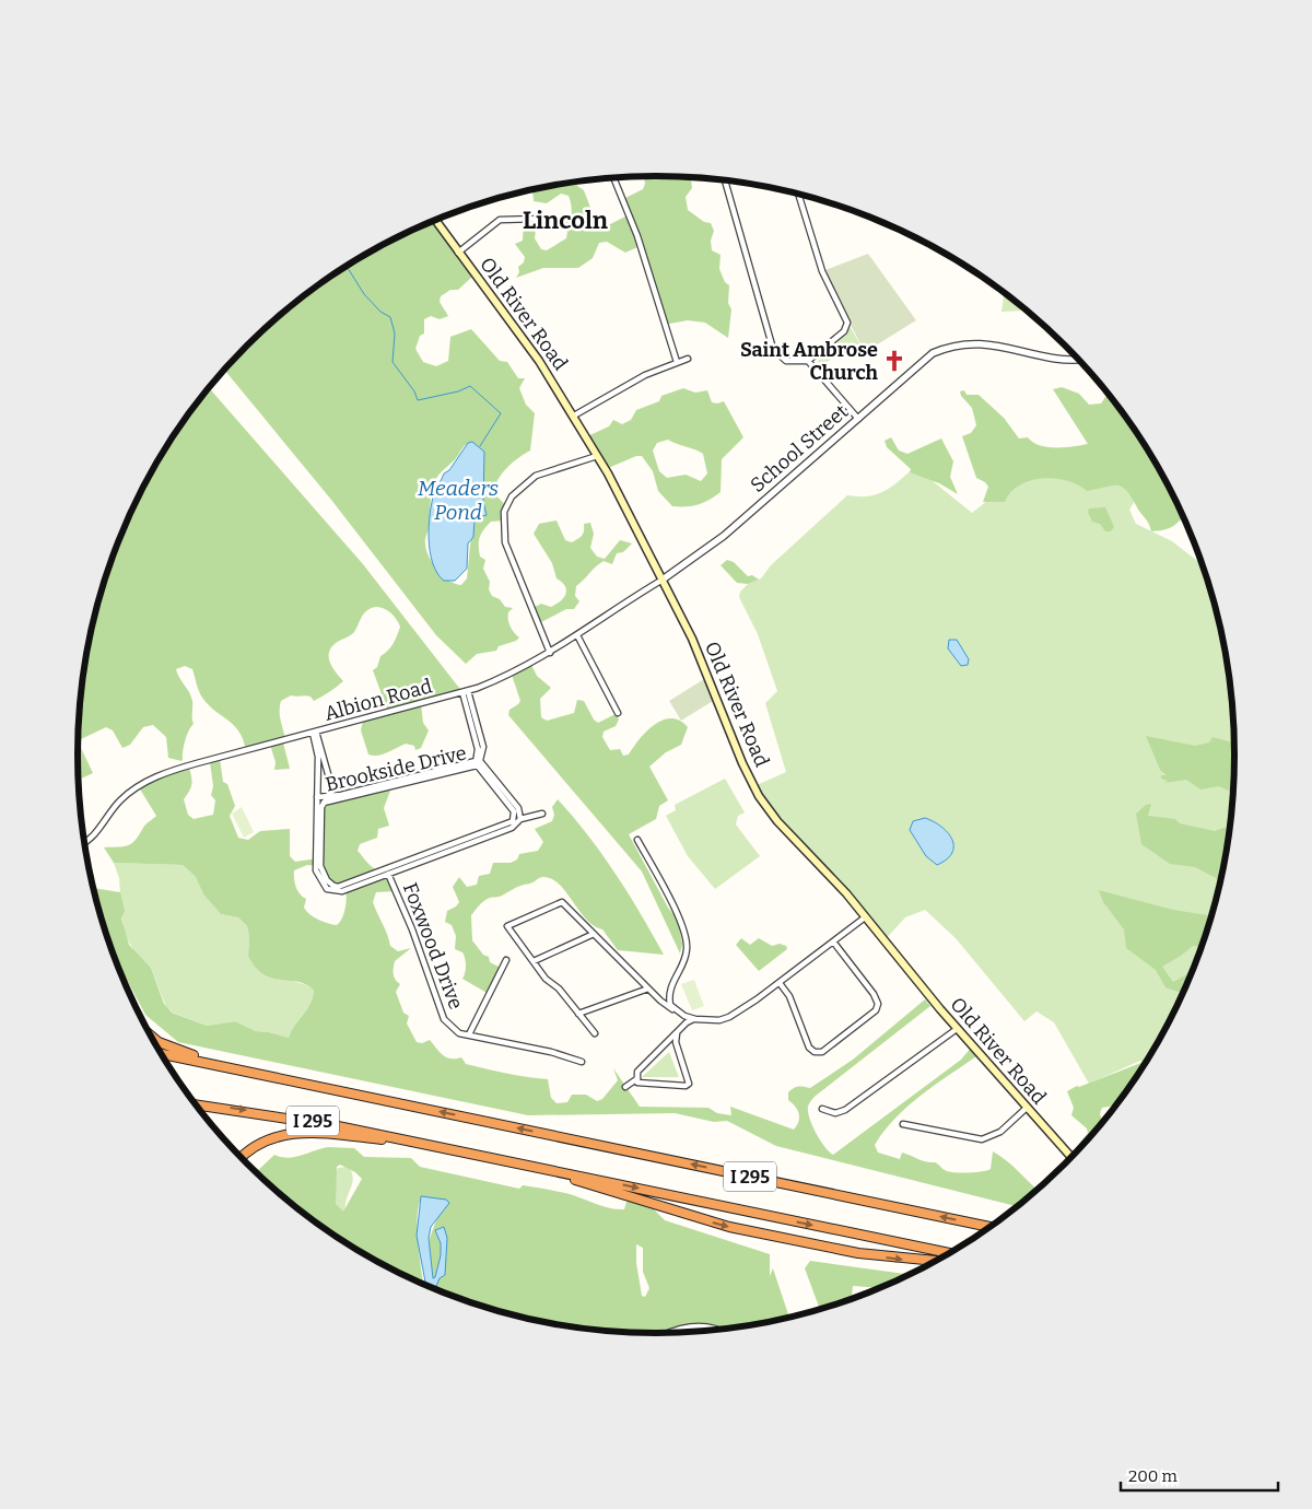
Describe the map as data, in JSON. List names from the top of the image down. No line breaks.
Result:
{"streets":{"highway":["I 295"],"main road":["Old River Road"],"street":["School Street","Albion Road","Brookside Drive","Foxwood Drive"]},"crossings":[["Old River Road","School Street"],["Old River Road","Albion Road"],["School Street","Albion Road"]],"districts":["Lincoln"],"water":["Meaders Pond"],"places":{"church":["Saint Ambrose Church"]},"scale_bar":"200 m"}
